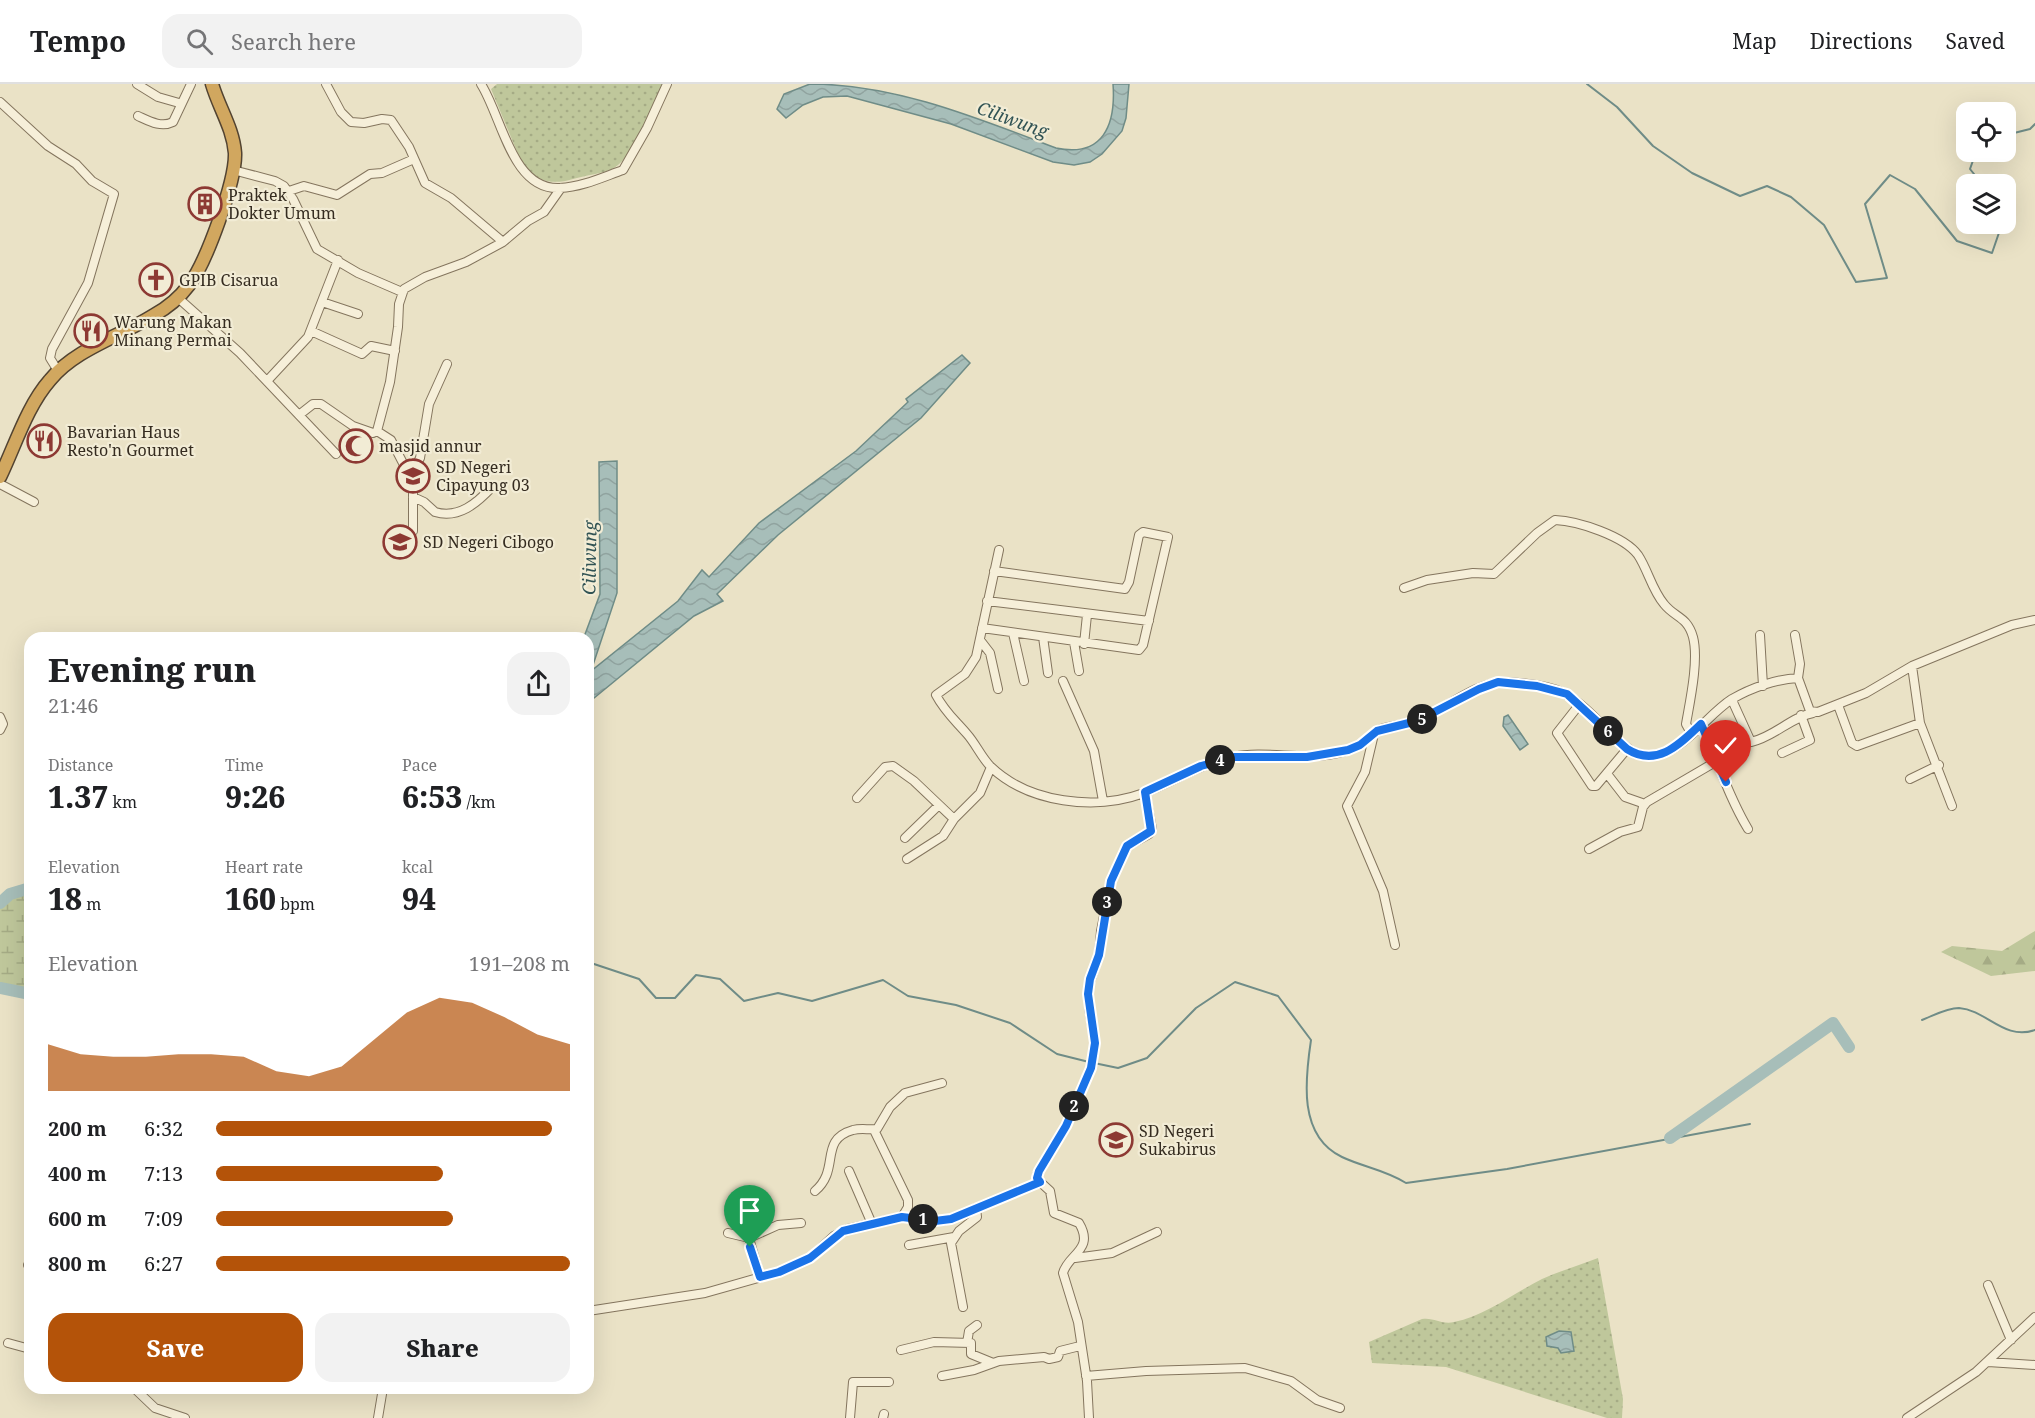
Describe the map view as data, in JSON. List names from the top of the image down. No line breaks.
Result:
{"water":["Ciliwung"],"places":{"building":["Praktek Dokter Umum"],"church":["GPIB Cisarua"],"restaurant":["Warung Makan Minang Permai","Bavarian Haus Resto'n Gourmet"],"mosque":["masjid annur"],"school or university":["SD Negeri Cipayung 03","SD Negeri Cibogo","SD Negeri Sukabirus"]},"page":{"header":"Tempo","search":"Search here","nav":["Map","Directions","Saved"],"heading":["Evening run","21:46"],"pins":["5","6","4","3","2","1"],"stats":[["Distance","1.37 km"],["Time","9:26"],["Pace","6:53 /km"],["Elevation","18 m"],["Heart rate","160 bpm"],["kcal","94"]],"chart":["Elevation","191–208 m"],"list":[{"name":"200 m","note":"6:32"},{"name":"400 m","note":"7:13"},{"name":"600 m","note":"7:09"},{"name":"800 m","note":"6:27"}],"buttons":["Save","Share"]}}
